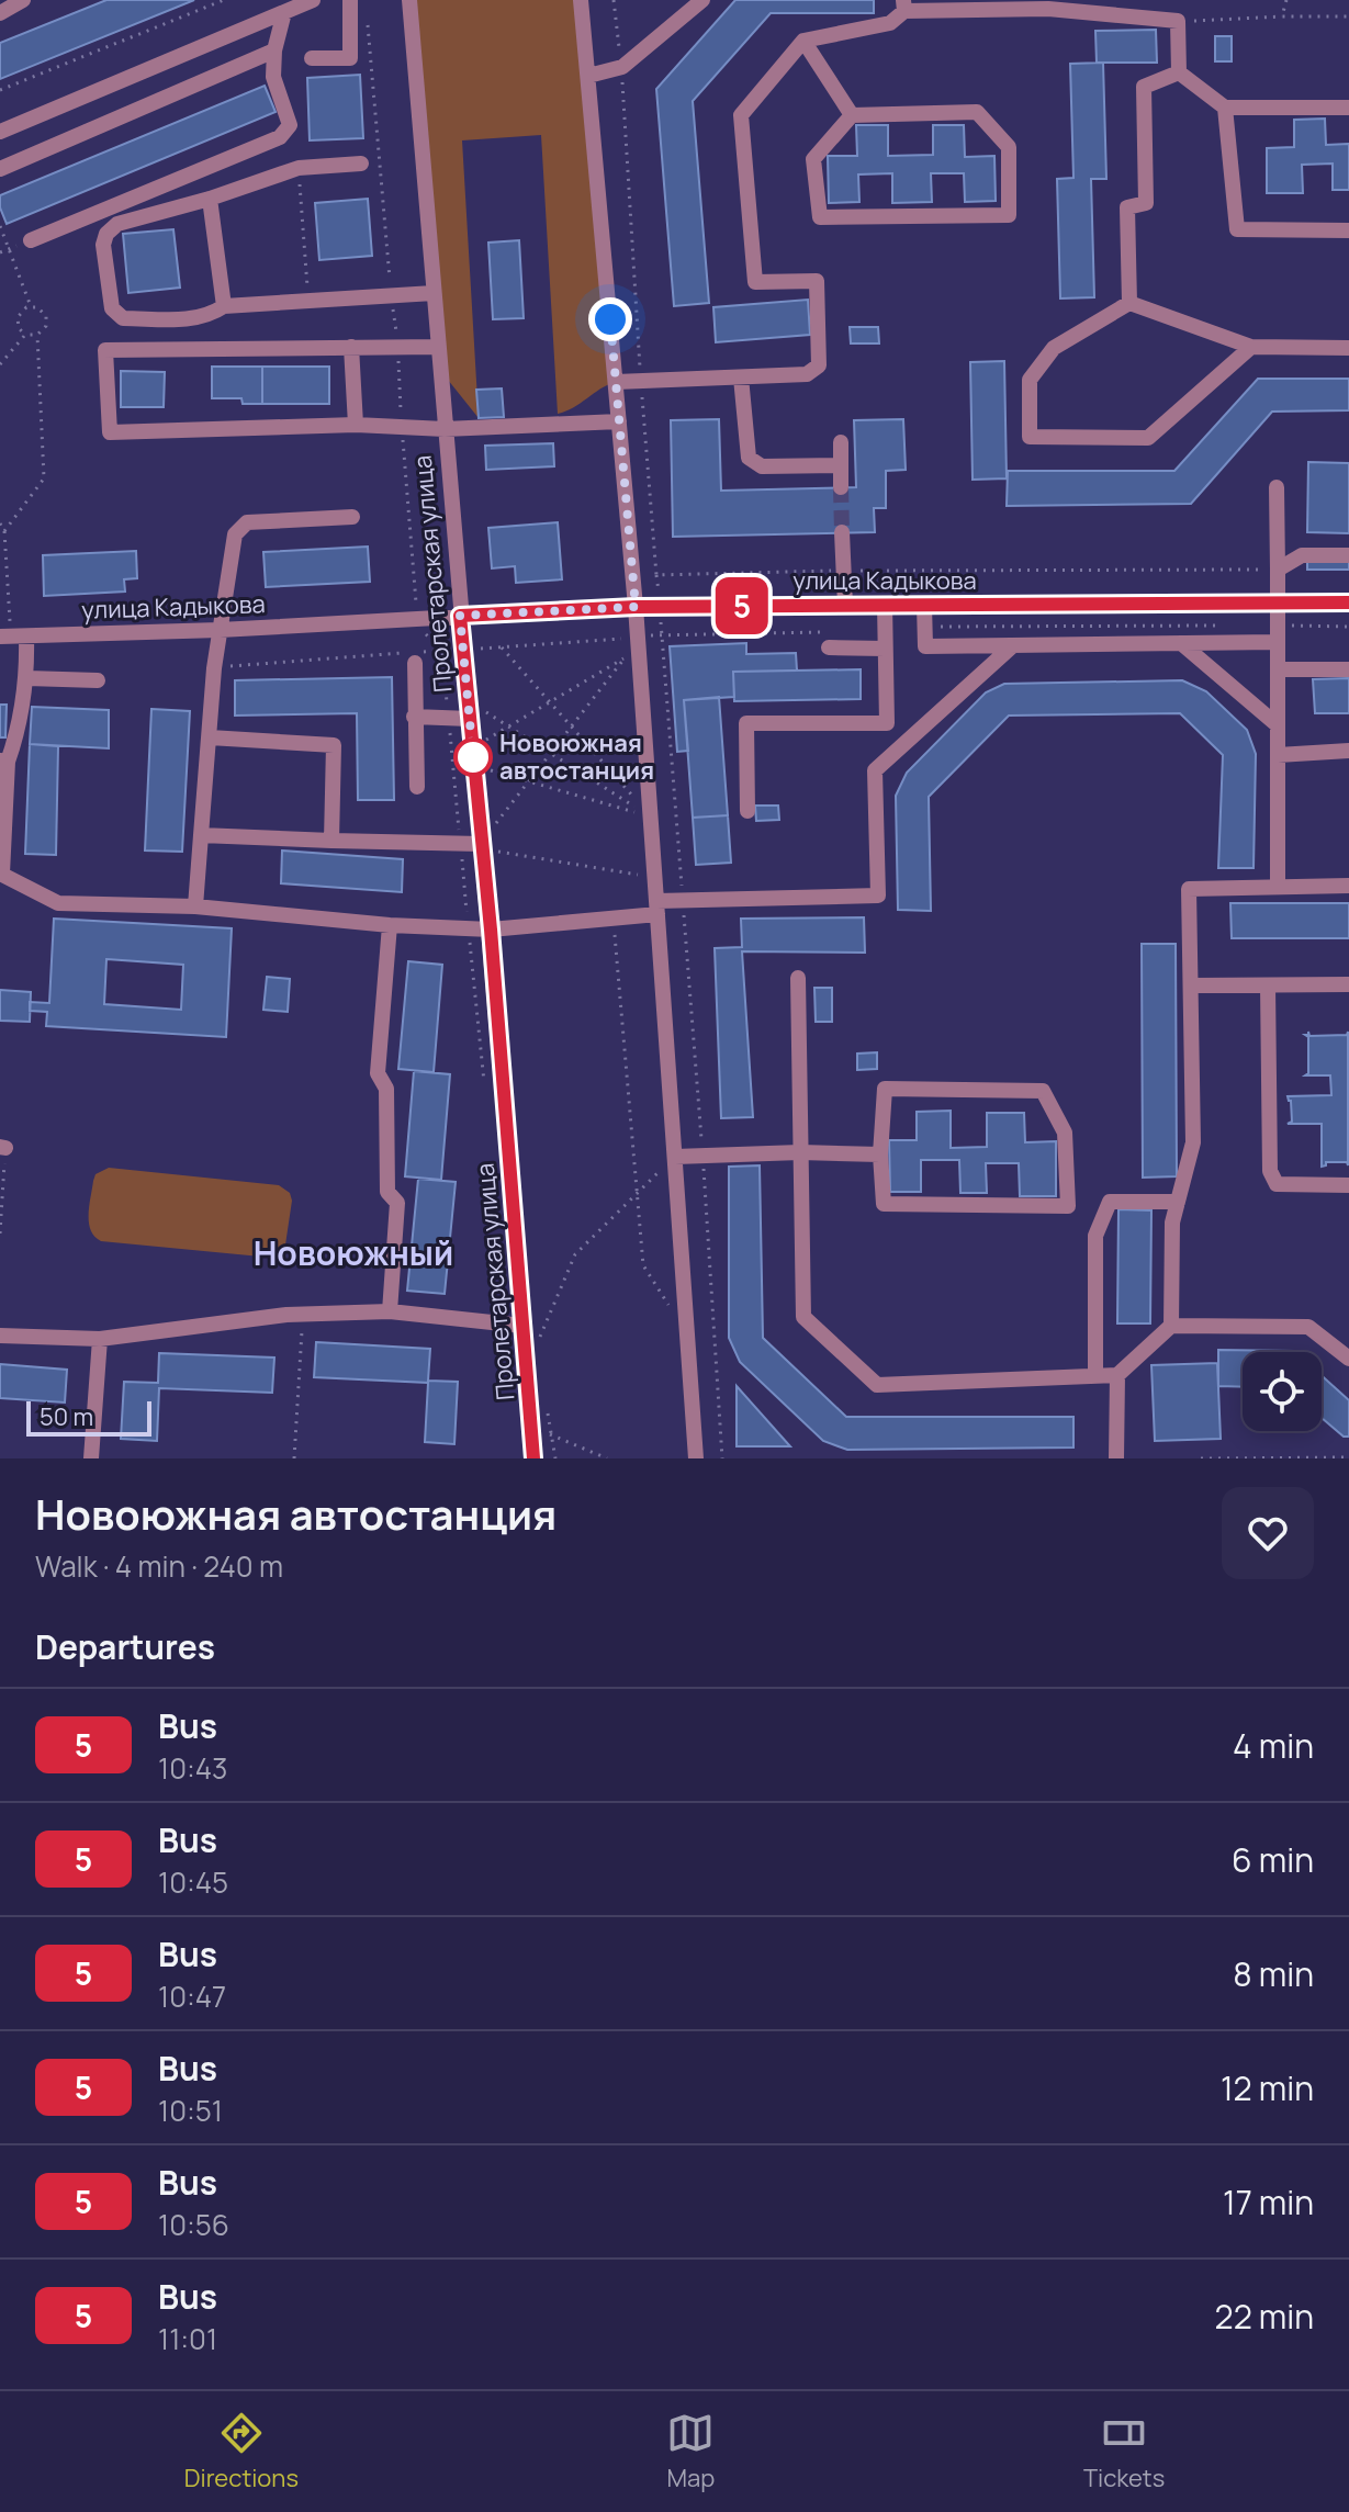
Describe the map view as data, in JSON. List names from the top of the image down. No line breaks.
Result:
{"streets":{"street":["Пролетарская улица","улица Кадыкова"]},"crossings":[["Пролетарская улица","улица Кадыкова"]],"districts":["Новоюжный"],"places":["Новоюжная автостанция"],"lines":["bus line 5"],"scale_bar":"50 m","page":{"on_map":"5","scale":"50 m","heading":[["Новоюжная автостанция","Walk · 4 min · 240 m"],"Departures"],"list":[{"mark":"5","name":"Bus","note":"10:43","value":"4 min"},{"mark":"5","name":"Bus","note":"10:45","value":"6 min"},{"mark":"5","name":"Bus","note":"10:47","value":"8 min"},{"mark":"5","name":"Bus","note":"10:51","value":"12 min"},{"mark":"5","name":"Bus","note":"10:56","value":"17 min"},{"mark":"5","name":"Bus","note":"11:01","value":"22 min"}],"tabs":["Directions","Map","Tickets"]}}
